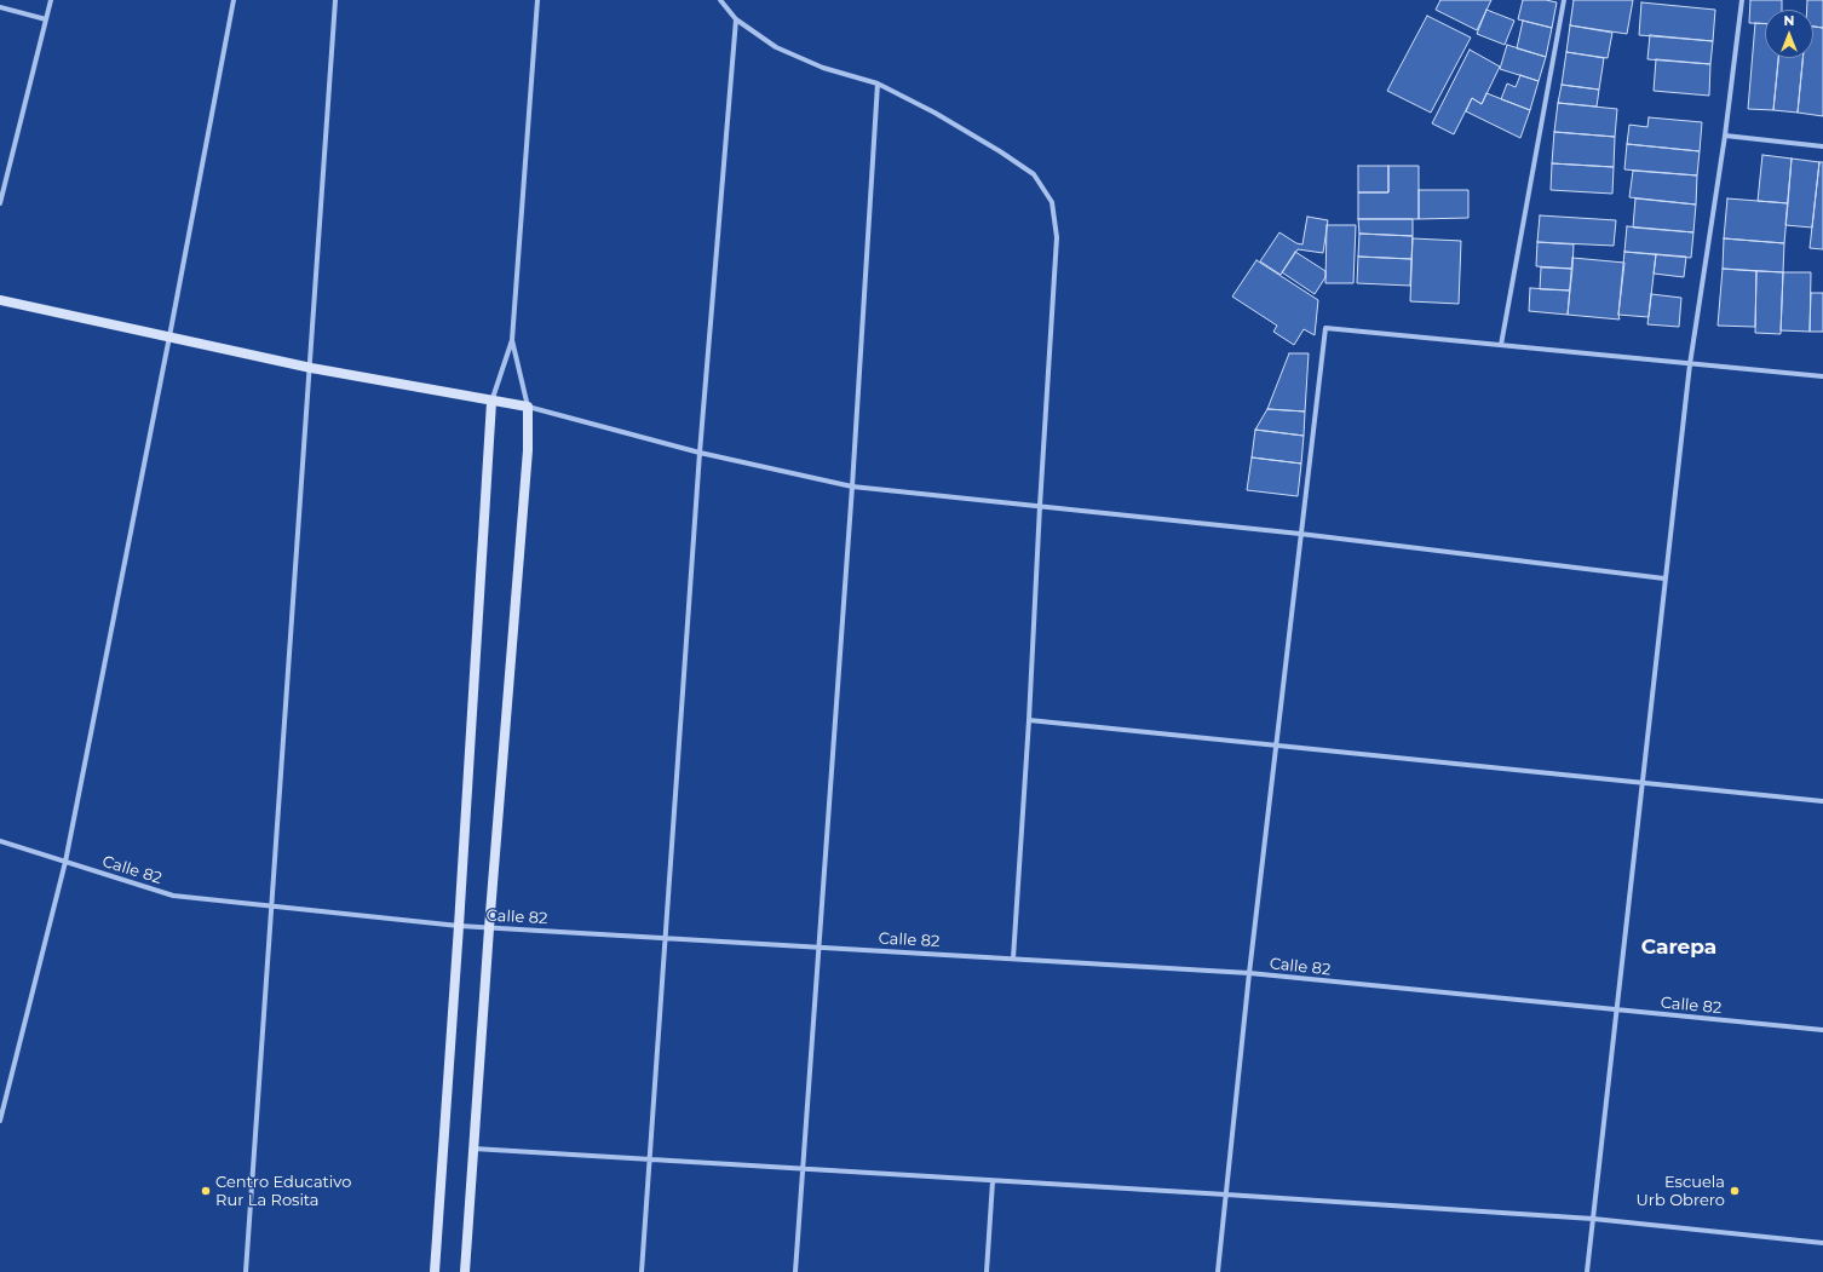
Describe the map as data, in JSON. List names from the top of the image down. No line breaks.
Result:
{"streets":{"street":["Calle 82"]},"districts":["Carepa"],"places":["Centro Educativo Rur La Rosita","Escuela Urb Obrero"],"north":"top"}
